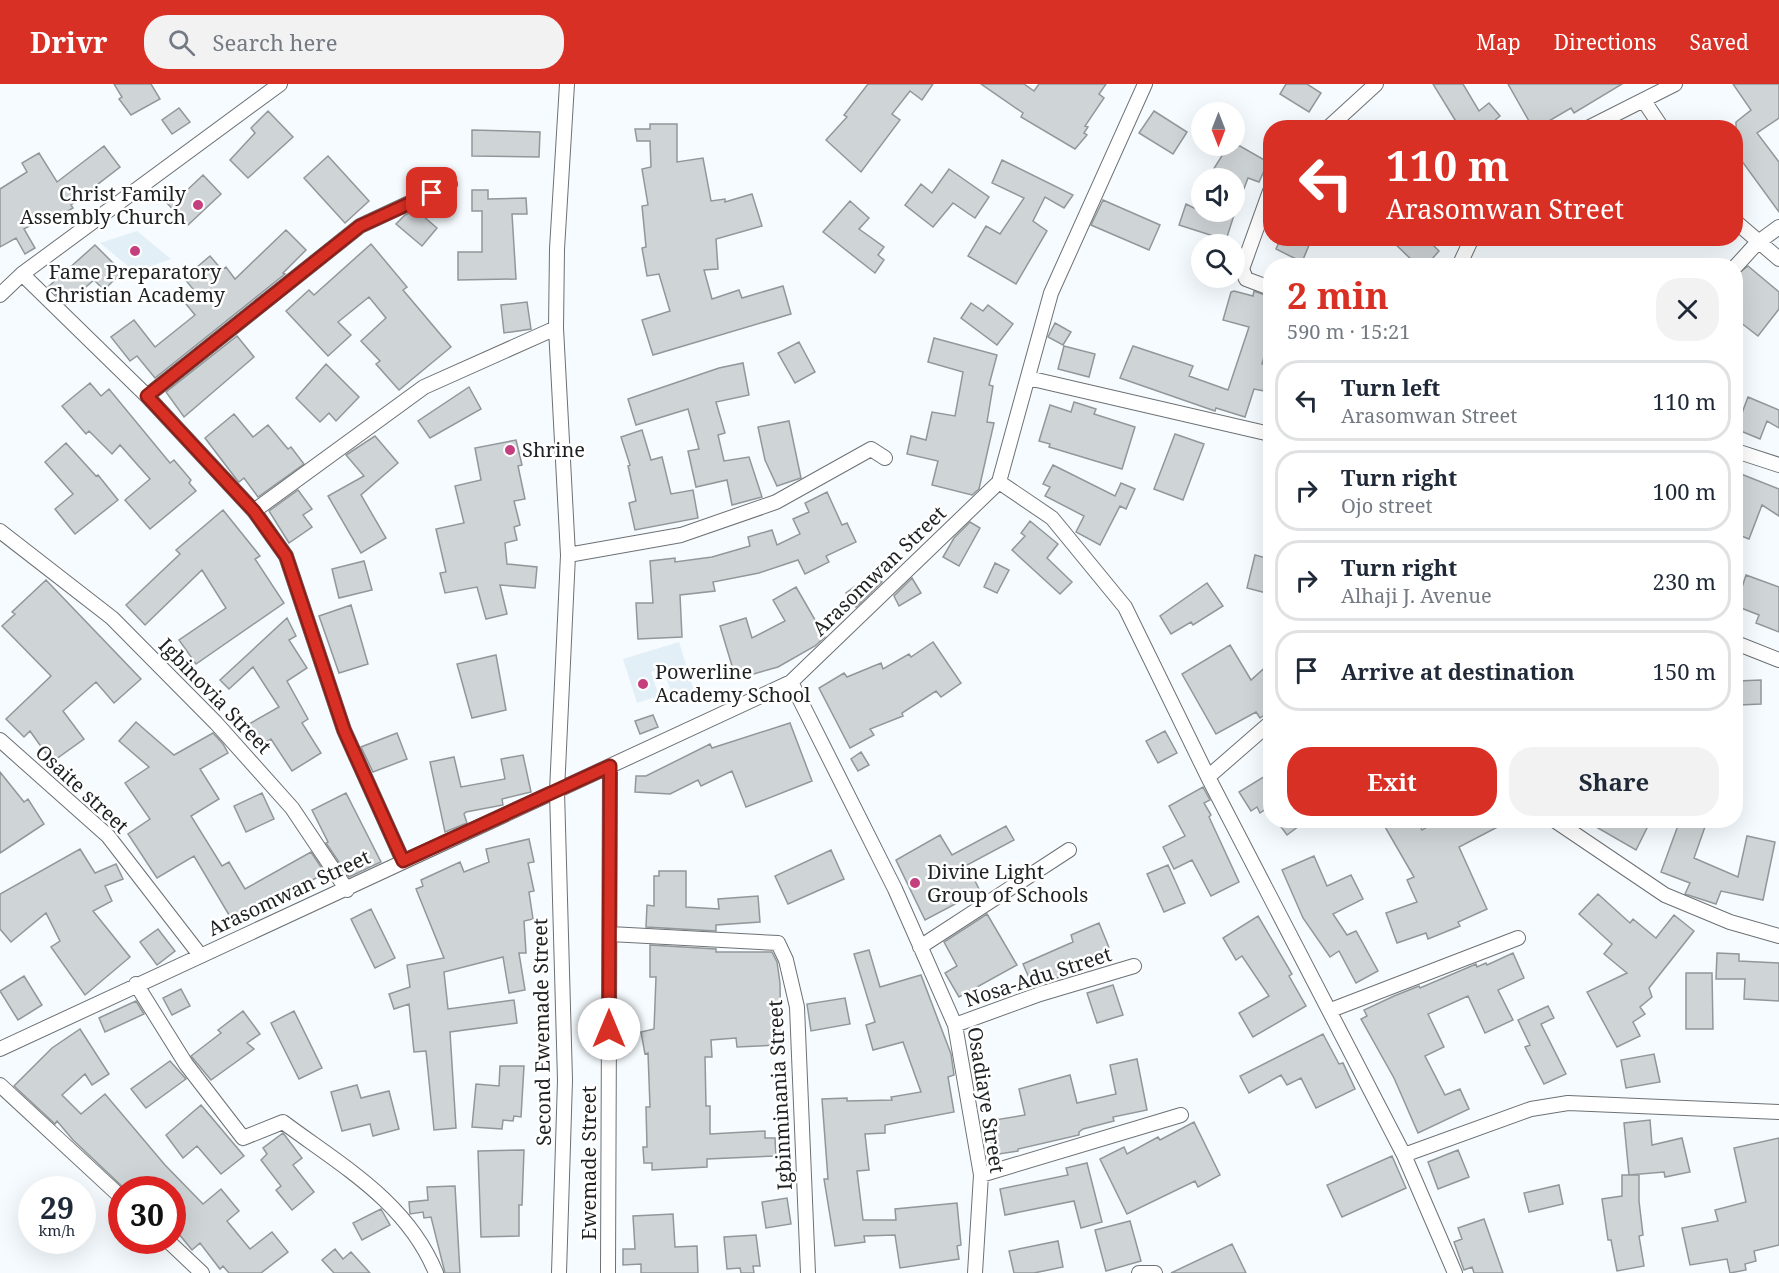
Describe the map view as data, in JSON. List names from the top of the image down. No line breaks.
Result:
{"streets":{"street":["Arasomwan Street","Igbinovia Street","Osaite street","Nosa-Adu Street","Second Ewemade Street","Igbinminania Street","Osadiaye Street","Ewemade Street"]},"crossings":[["Arasomwan Street","Igbinovia Street"],["Arasomwan Street","Osaite street"],["Arasomwan Street","Second Ewemade Street"],["Arasomwan Street","Osadiaye Street"],["Arasomwan Street","Ewemade Street"],["Nosa-Adu Street","Osadiaye Street"],["Igbinminania Street","Ewemade Street"]],"places":["Christ Family Assembly Church","Fame Preparatory Christian Academy","Shrine","Powerline Academy School","Divine Light Group of Schools"],"north":"bottom","page":{"header":"Drivr","search":"Search here","nav":["Map","Directions","Saved"],"turn":["110 m","Arasomwan Street"],"heading":["2 min","590 m · 15:21"],"list":[{"name":"Turn left","note":"Arasomwan Street","value":"110 m"},{"name":"Turn right","note":"Ojo street","value":"100 m"},{"name":"Turn right","note":"Alhaji J. Avenue","value":"230 m"},{"name":"Arrive at destination","value":"150 m"}],"buttons":["Exit","Share"],"speed":"29 km/h","limit":"30"}}
